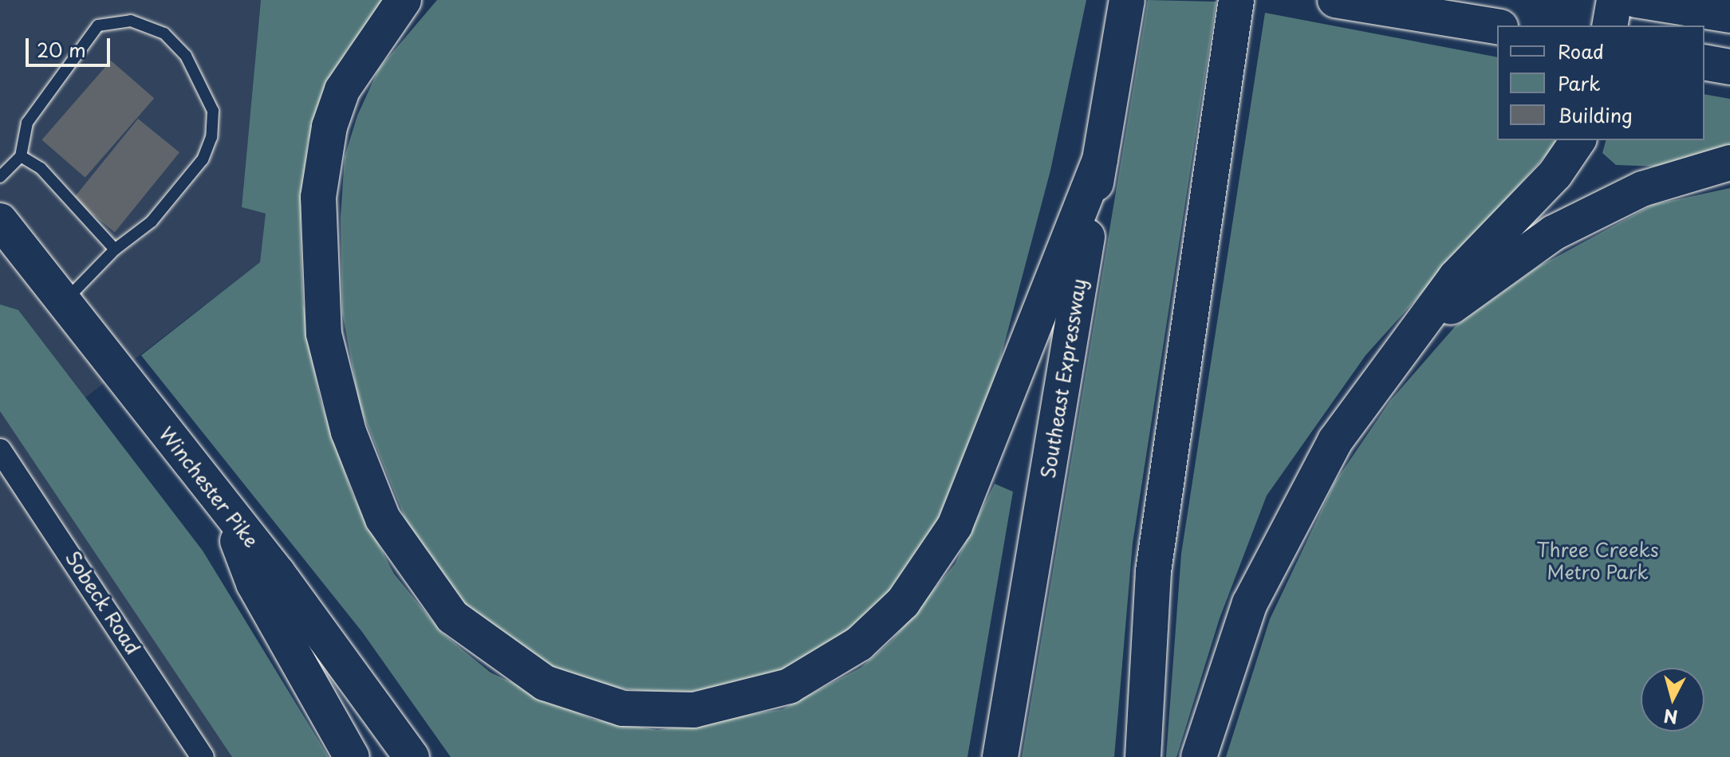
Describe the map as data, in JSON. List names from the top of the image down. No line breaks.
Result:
{"streets":{"main road":["Southeast Expressway","Winchester Pike"],"street":["Sobeck Road"]},"parks":["Three Creeks Metro Park"],"legend":["Road","Park","Building"],"scale_bar":"20 m","north":"bottom"}
